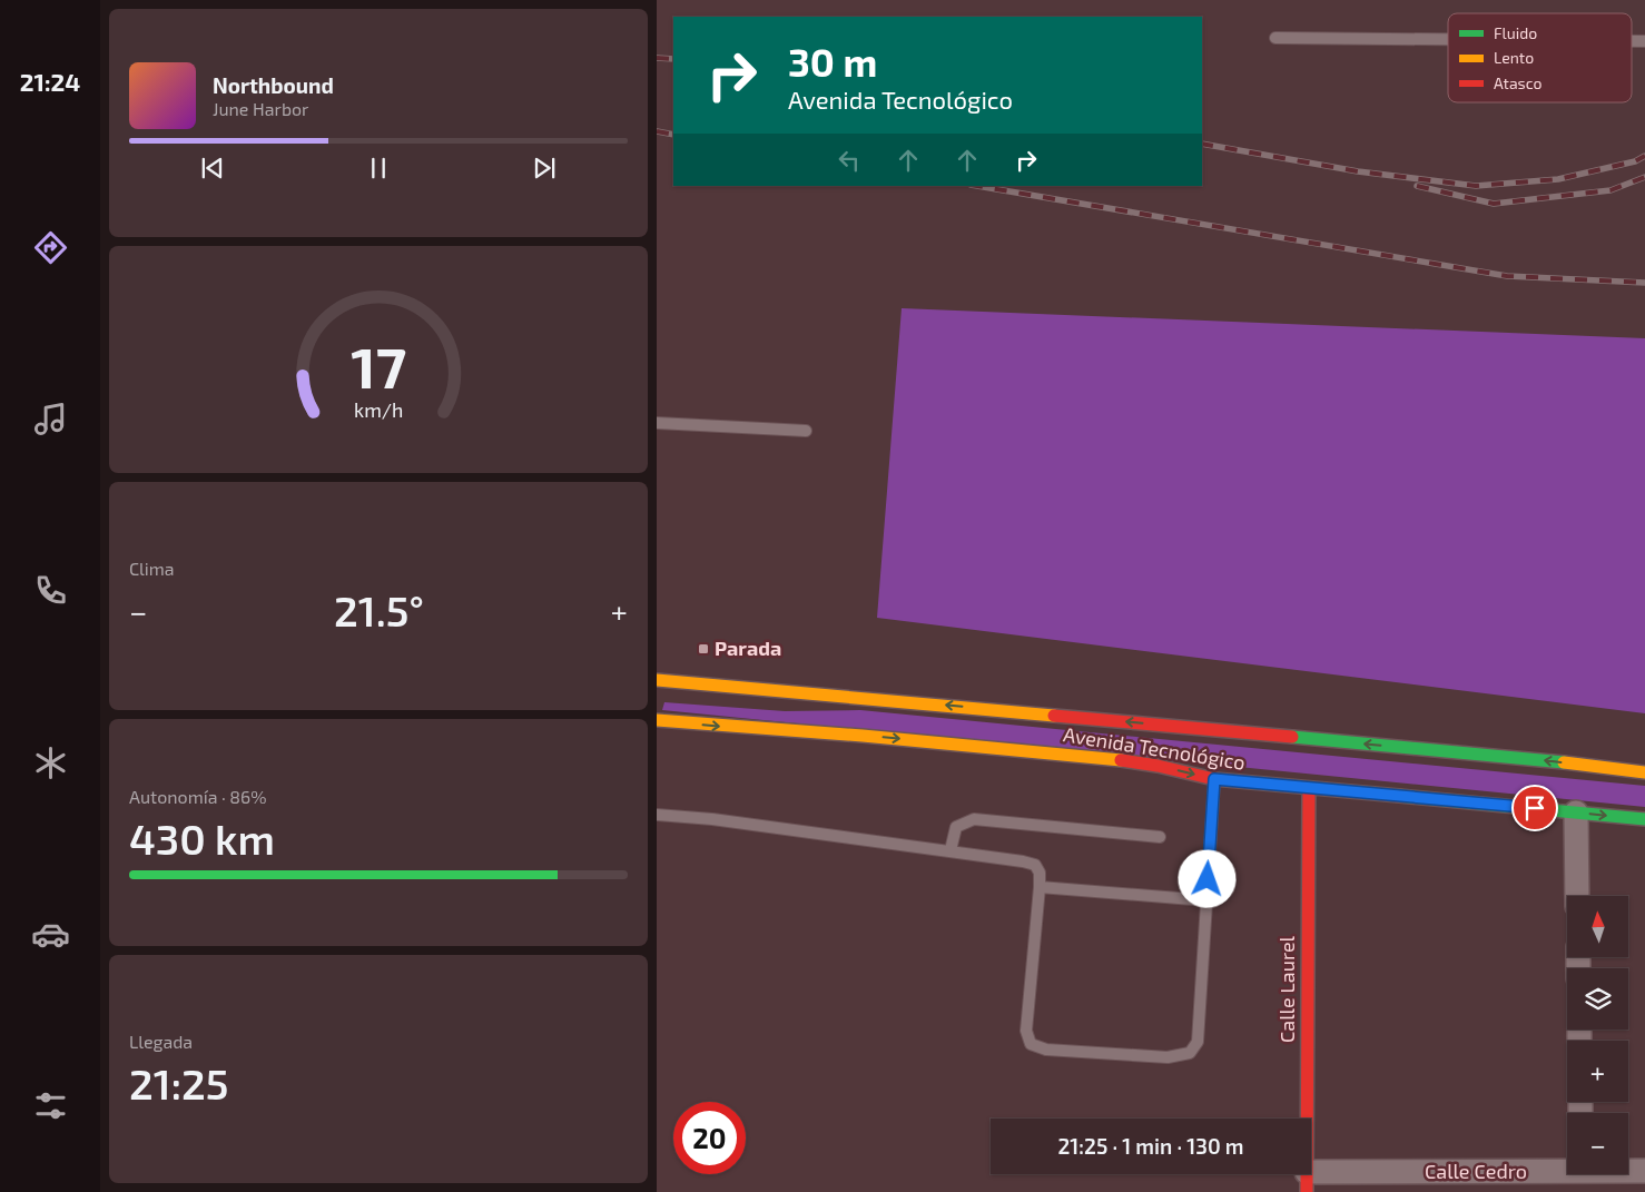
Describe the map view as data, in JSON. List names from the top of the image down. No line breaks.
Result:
{"streets":{"street":["Avenida Tecnológico","Calle Laurel","Calle Cedro"]},"crossings":[["Avenida Tecnológico","Calle Laurel"],["Calle Laurel","Calle Cedro"]],"places":{"transit":["Parada"]},"legend":["Fluido","Lento","Atasco"],"north":"top","page":{"tabs":"21:24","turn":["30 m","Avenida Tecnológico"],"song":["Northbound","June Harbor"],"tile":["Clima",["Autonomía · 86%","430 km"],["Llegada","21:25"]],"heat":["−","21.5°","+"],"map_buttons":["+","−"],"limit":"20","trip":"21:25 · 1 min · 130 m","gauge":["17","km/h"]}}
